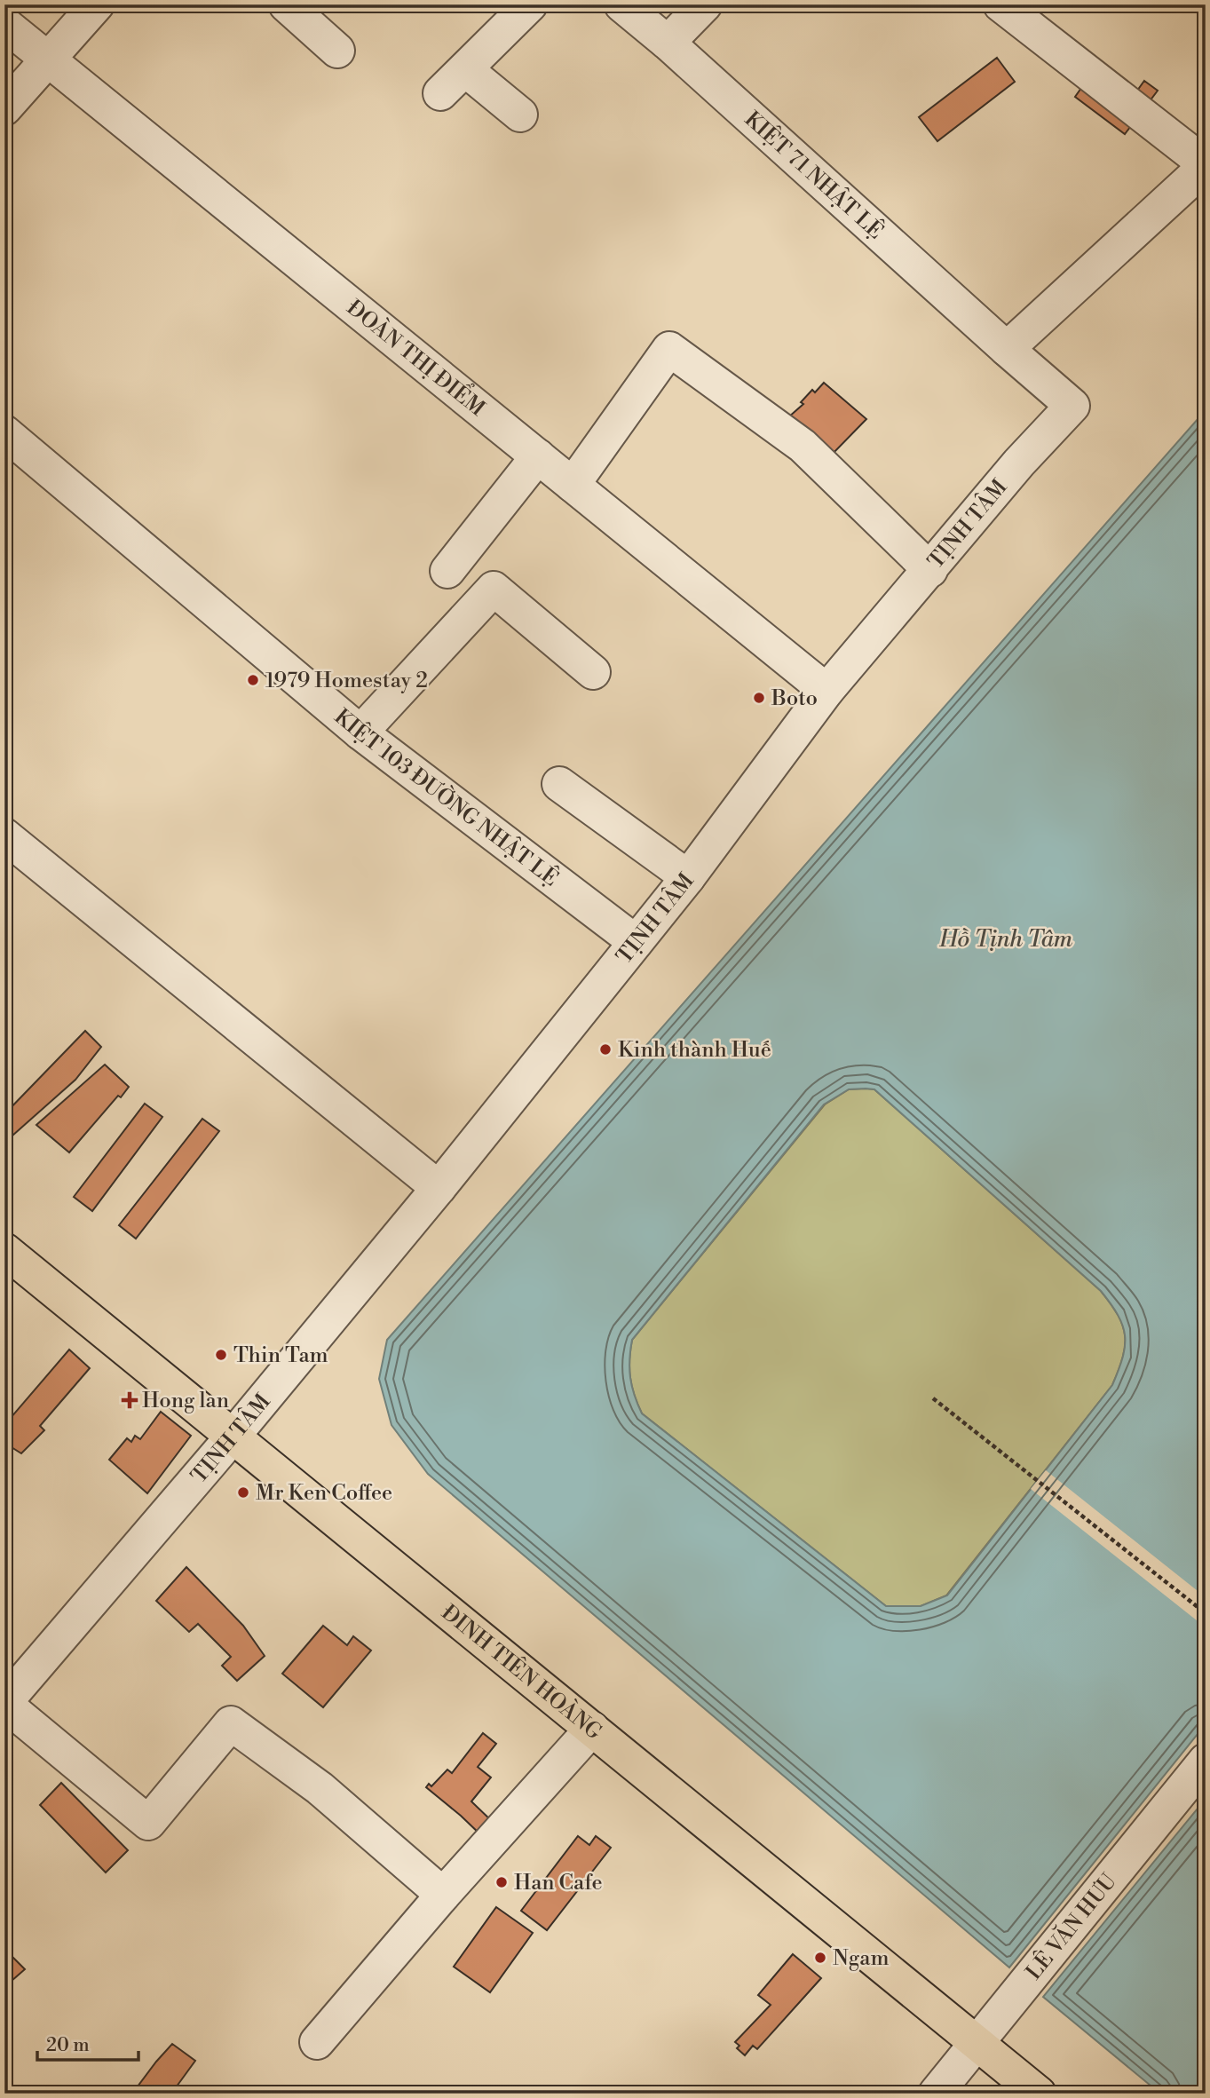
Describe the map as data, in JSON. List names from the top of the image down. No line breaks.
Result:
{"streets":{"main road":["ĐINH TIÊN HOÀNG"],"street":["KIỆT 71 NHẬT LỆ","ĐOÀN THỊ ĐIỂM","TỊNH TÂM","KIỆT 103 ĐƯỜNG NHẬT LỆ","LÊ VĂN HƯU"]},"crossings":[["KIỆT 71 NHẬT LỆ","TỊNH TÂM"],["ĐOÀN THỊ ĐIỂM","TỊNH TÂM"],["TỊNH TÂM","KIỆT 103 ĐƯỜNG NHẬT LỆ"],["TỊNH TÂM","ĐINH TIÊN HOÀNG"],["ĐINH TIÊN HOÀNG","LÊ VĂN HƯU"]],"water":["Hồ Tịnh Tâm"],"places":{"other":["1979 Homestay 2","Boto","Kinh thành Huế","Thin Tam","Mr Ken Coffee","Han Cafe","Ngam"],"health":["Hong lan"]},"scale_bar":"20 m"}
